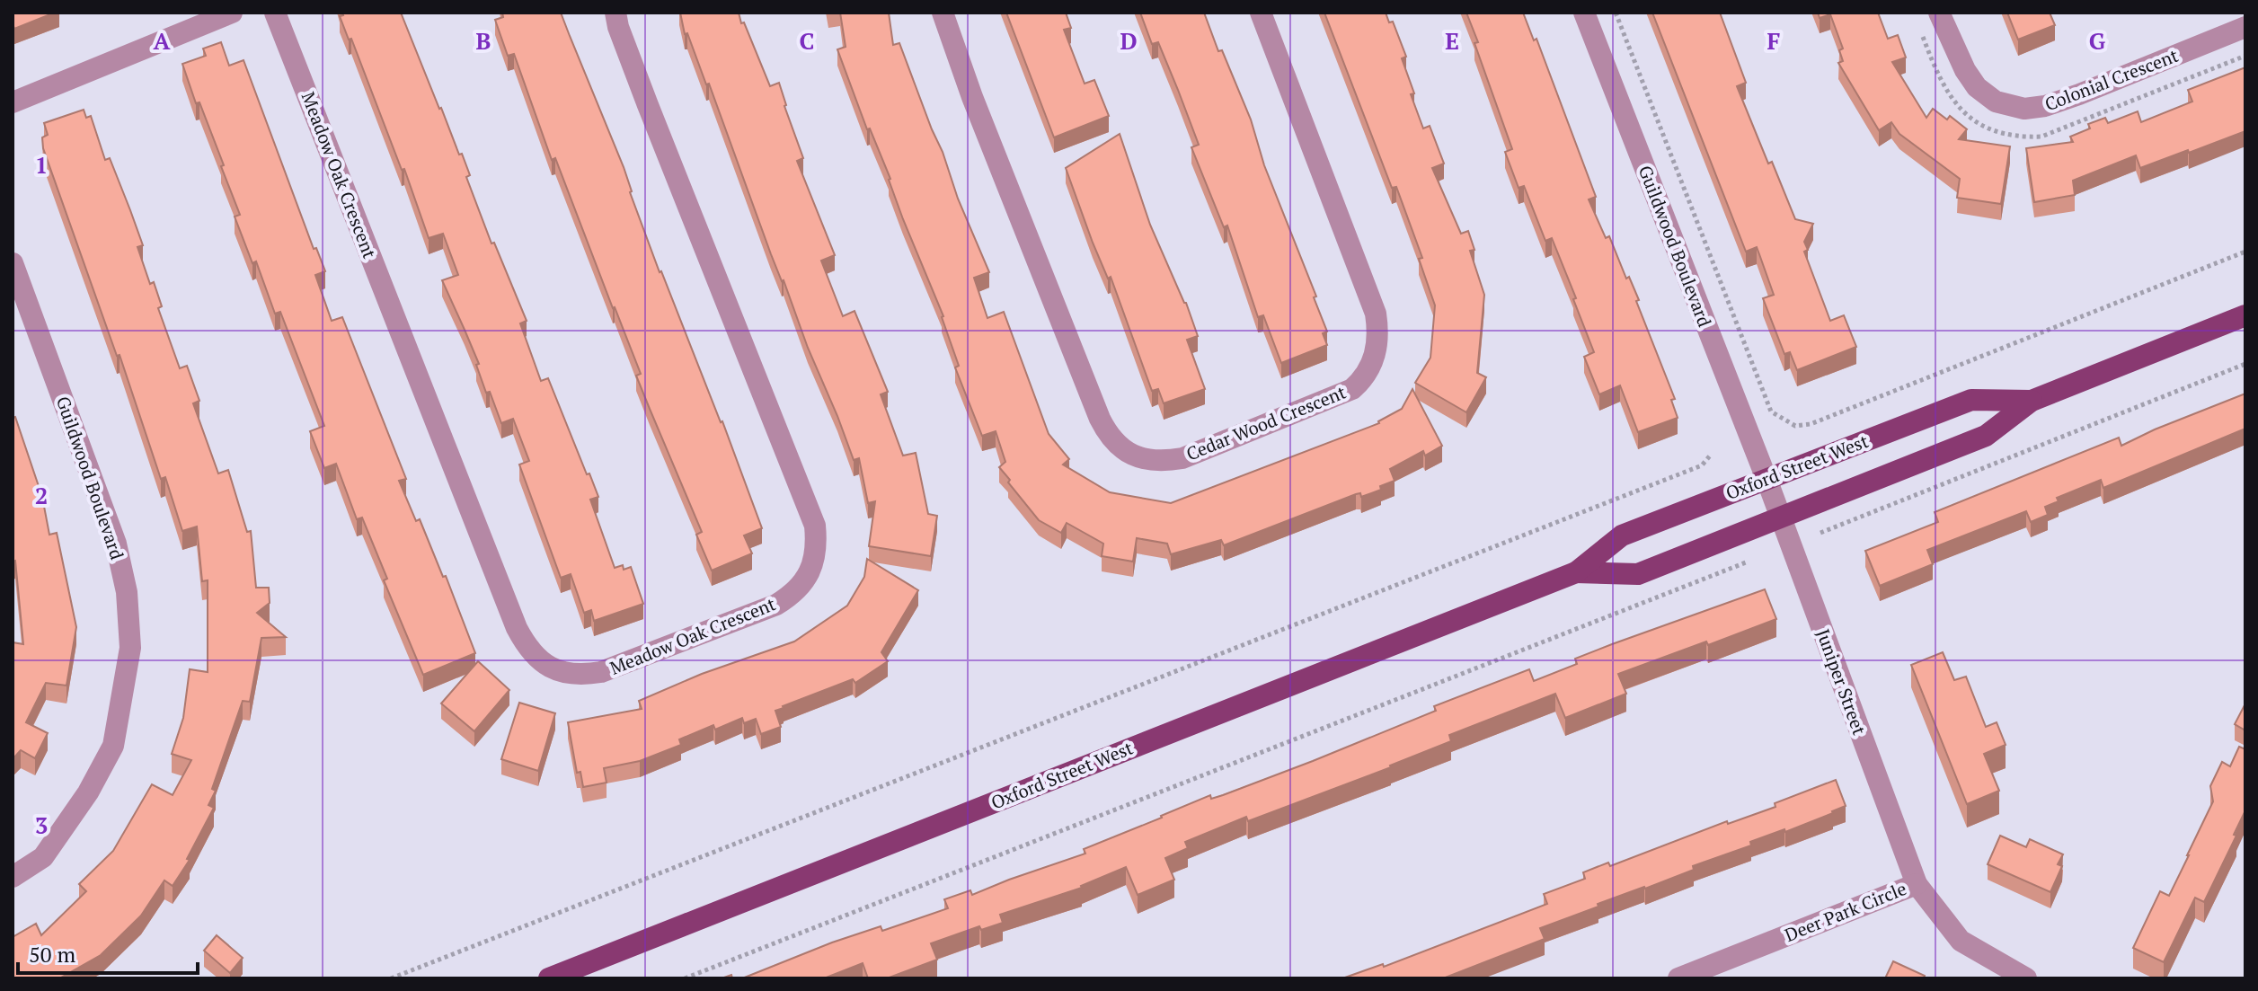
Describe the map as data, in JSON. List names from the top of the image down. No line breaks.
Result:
{"streets":{"main road":["Oxford Street West"],"street":["Colonial Crescent","Meadow Oak Crescent","Guildwood Boulevard","Cedar Wood Crescent","Juniper Street","Deer Park Circle"]},"crossings":[["Guildwood Boulevard","Oxford Street West"],["Guildwood Boulevard","Juniper Street"],["Oxford Street West","Juniper Street"],["Juniper Street","Deer Park Circle"]],"scale_bar":"50 m","grid":{"columns":["A","B","C","D","E","F","G"],"rows":["1","2","3"]}}
